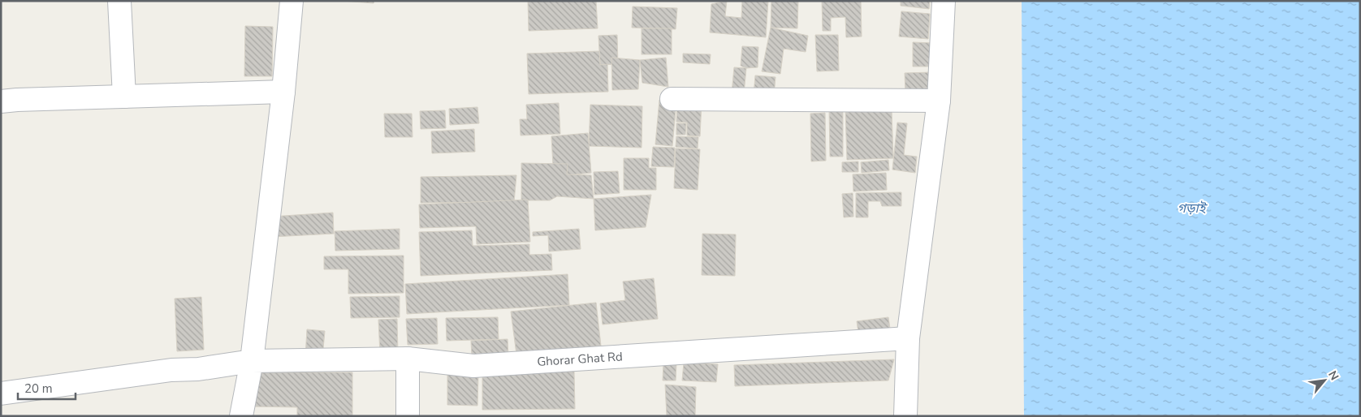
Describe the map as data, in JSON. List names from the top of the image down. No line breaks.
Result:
{"streets":{"street":["Ghorar Ghat Rd"]},"water":["গড়াই"],"scale_bar":"20 m","north":"top right"}
